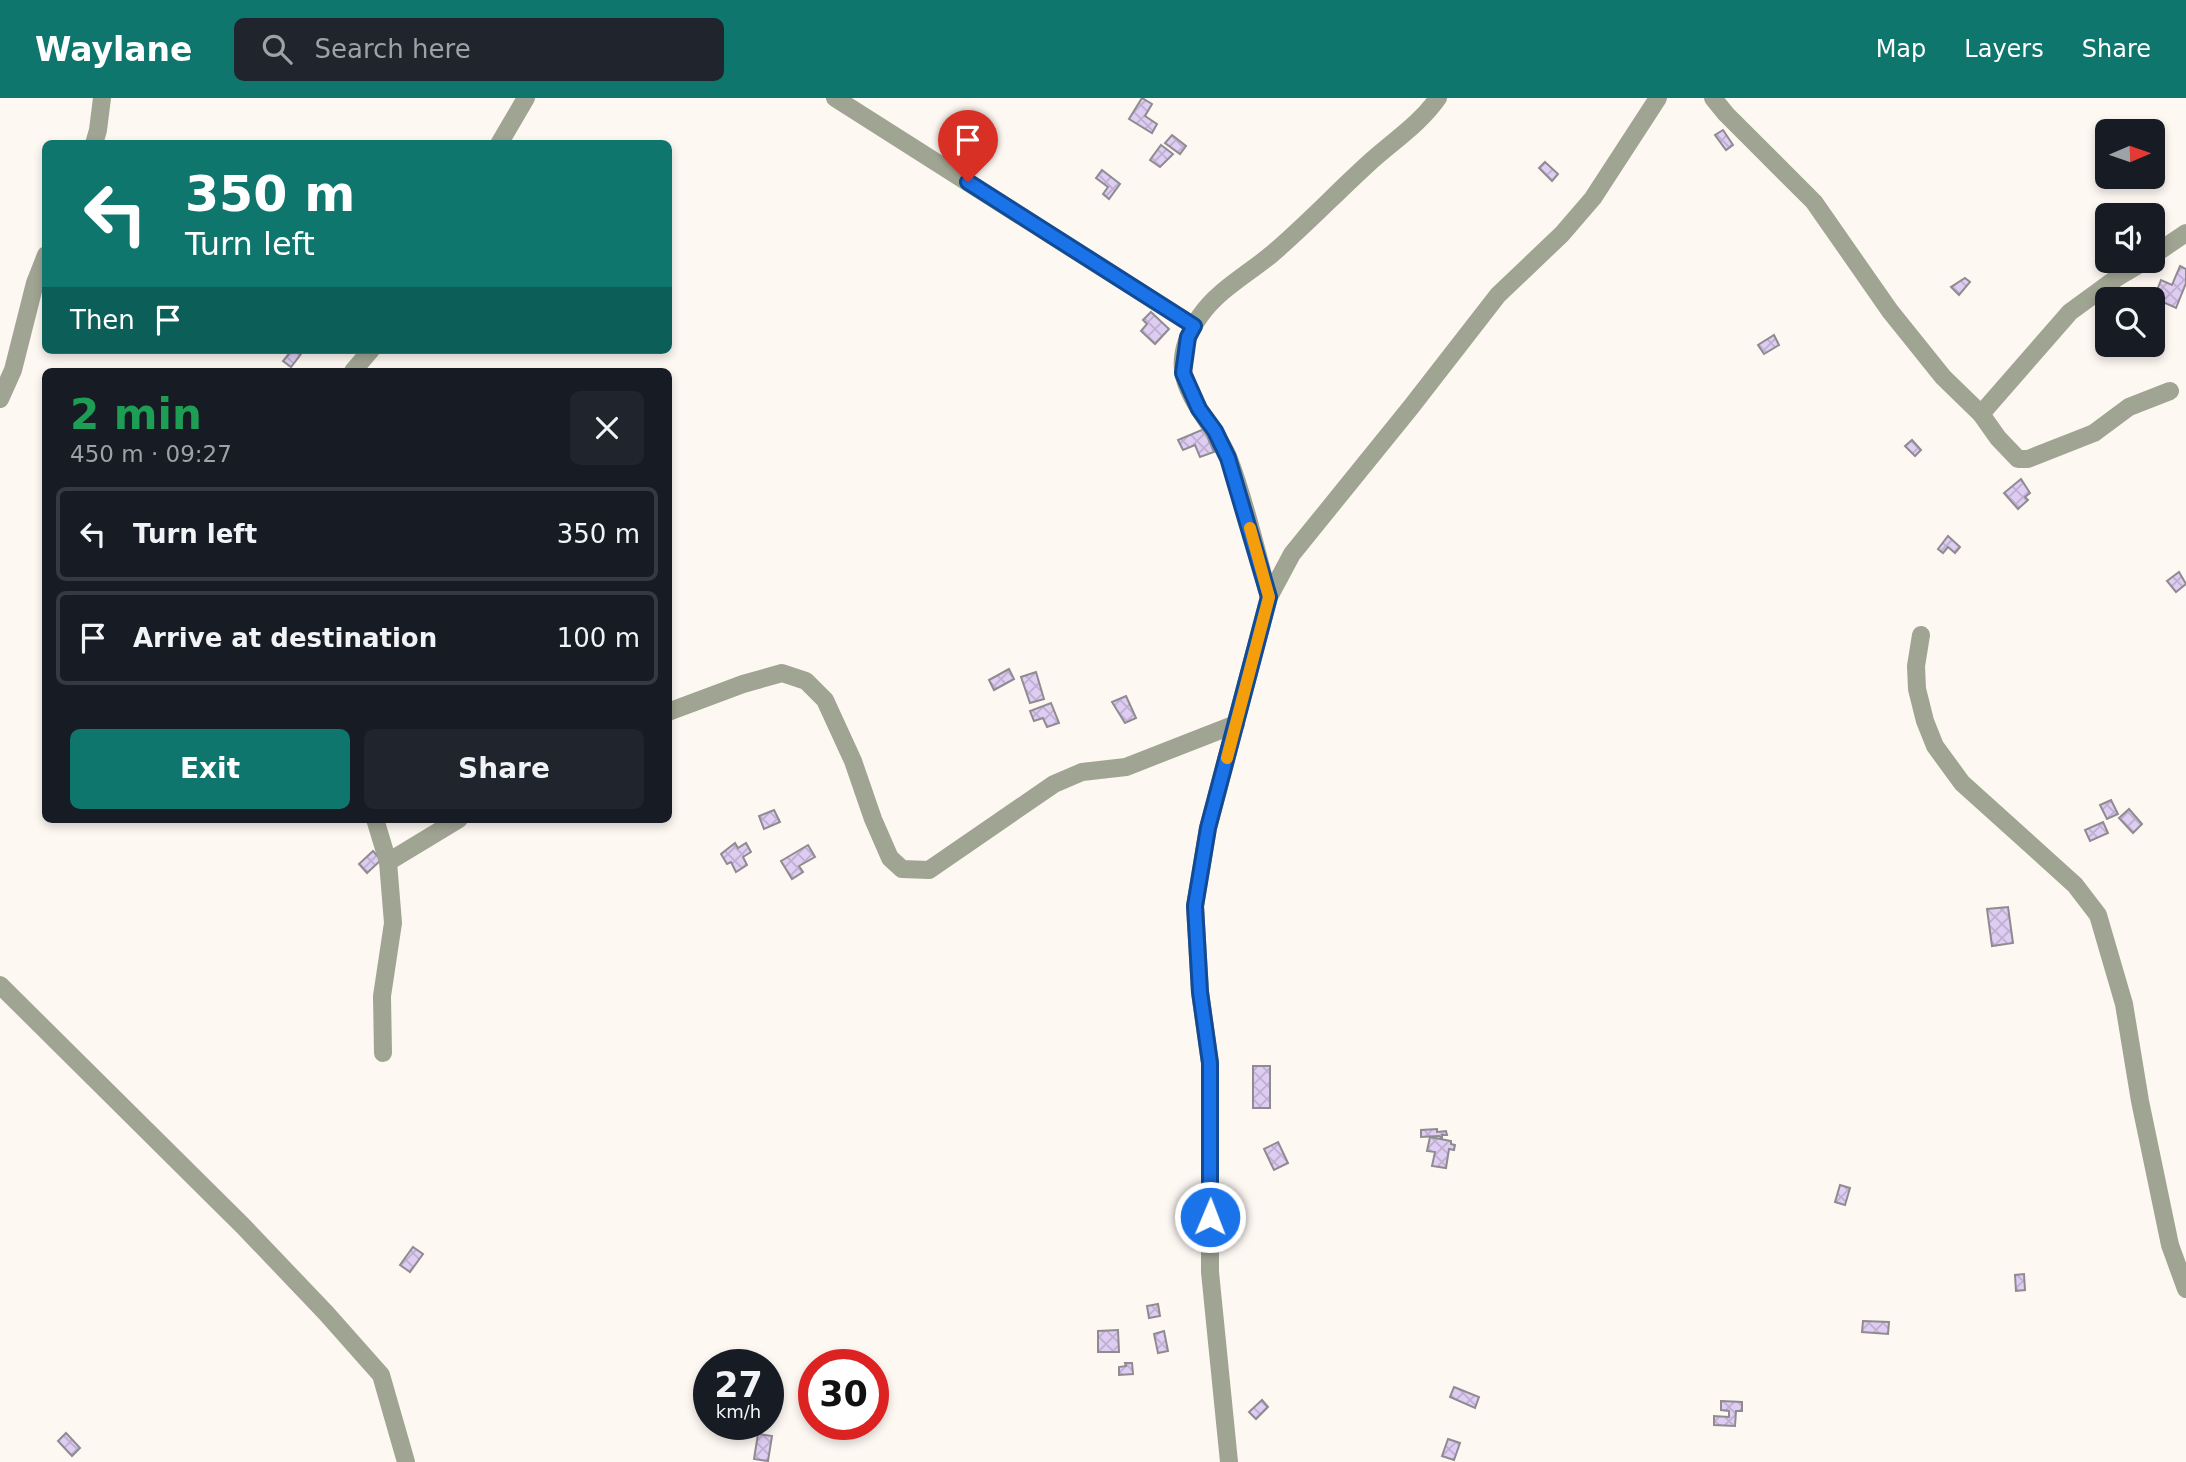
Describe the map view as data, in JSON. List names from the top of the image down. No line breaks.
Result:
{"north":"right","page":{"header":"Waylane","search":"Search here","nav":["Map","Layers","Share"],"turn":["350 m","Turn left"],"then":"Then","heading":["2 min","450 m · 09:27"],"list":[{"name":"Turn left","value":"350 m"},{"name":"Arrive at destination","value":"100 m"}],"buttons":["Exit","Share"],"speed":"27 km/h","limit":"30"}}
